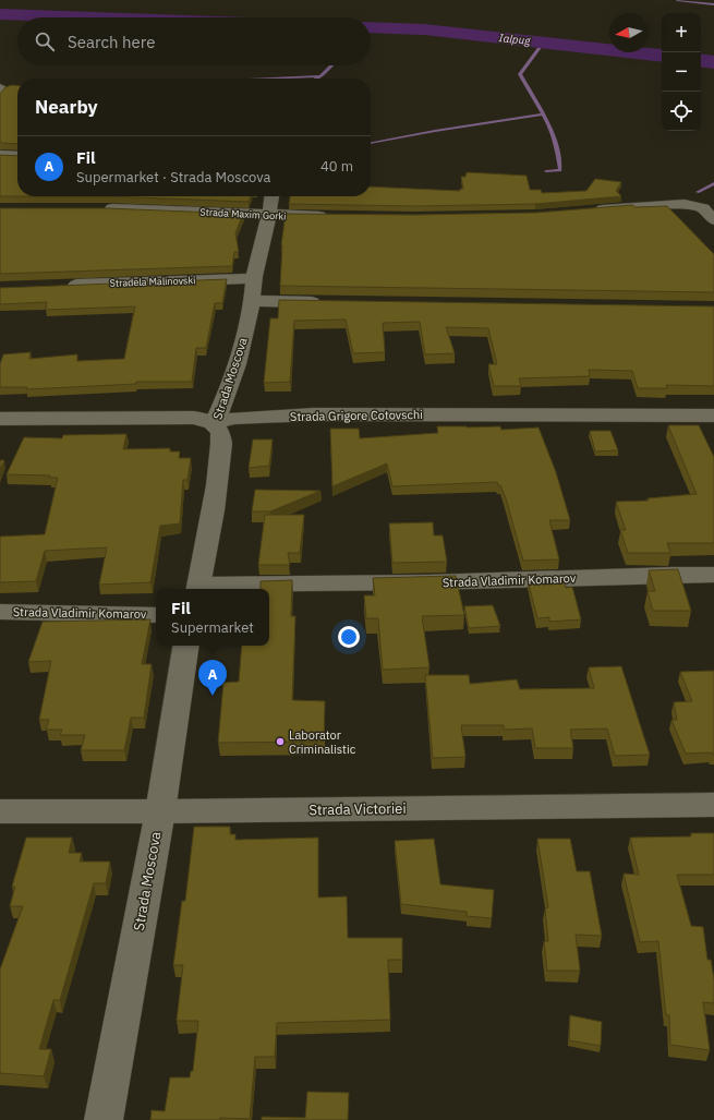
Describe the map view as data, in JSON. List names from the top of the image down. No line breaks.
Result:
{"streets":{"street":["Strada Maxim Gorki","Stradela Malinovski","Strada Moscova","Strada Grigore Cotovschi","Strada Vladimir Komarov","Strada Victoriei"]},"crossings":[["Strada Maxim Gorki","Strada Moscova"],["Stradela Malinovski","Strada Moscova"],["Strada Moscova","Strada Grigore Cotovschi"],["Strada Moscova","Strada Vladimir Komarov"],["Strada Moscova","Strada Victoriei"]],"water":["Ialpug"],"places":["Laborator Criminalistic"],"north":"left","page":{"map_buttons":["+","−"],"search":"Search here","heading":"Nearby","list":[{"mark":"A","name":"Fil","note":"Supermarket · Strada Moscova","value":"40 m"}],"popup":["Fil","Supermarket"],"pins":"A"}}
